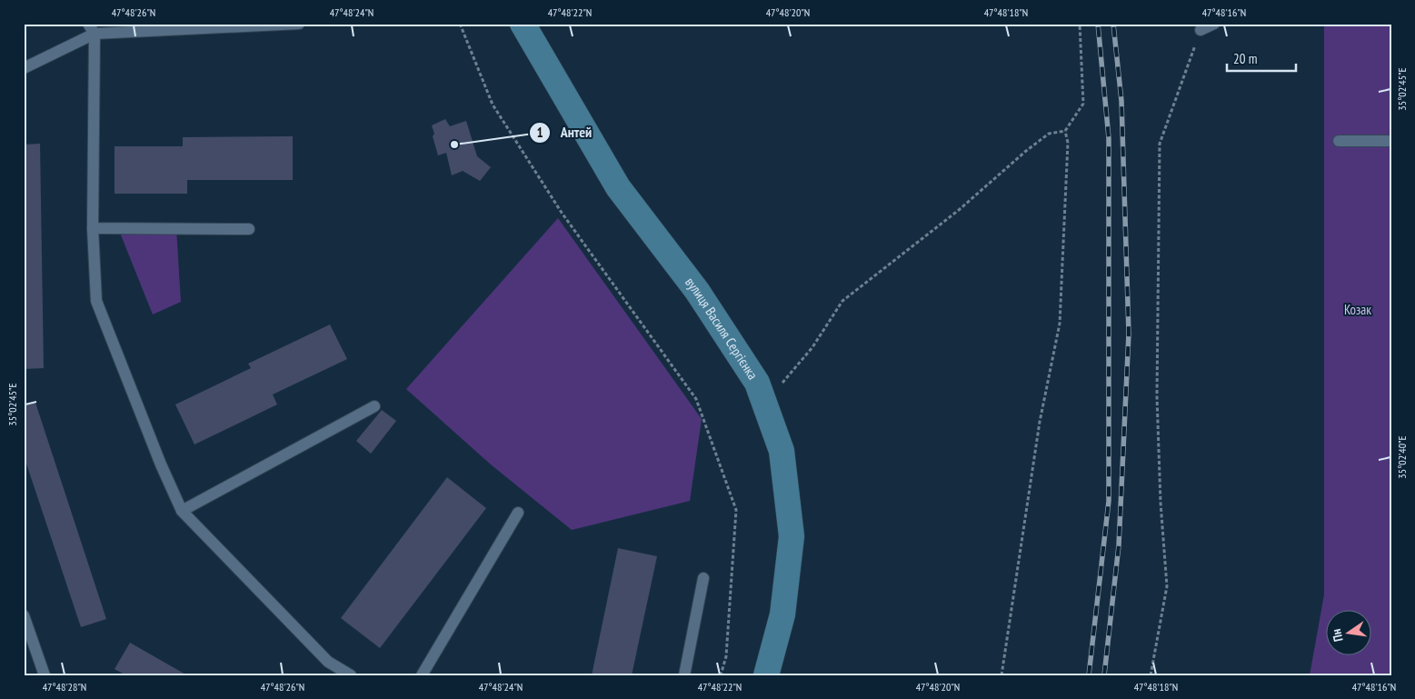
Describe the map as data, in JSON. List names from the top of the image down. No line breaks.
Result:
{"streets":{"main road":["вулиця Василя Сергієнка"]},"parks":["Козак"],"places":["Антей"],"scale_bar":"20 m","north":"left","coordinates":["47°48'26\"N","47°48'24\"N","47°48'22\"N","47°48'20\"N","47°48'18\"N","47°48'16\"N","35°02'45\"E","35°02'40\"E","47°48'28\"N"]}
